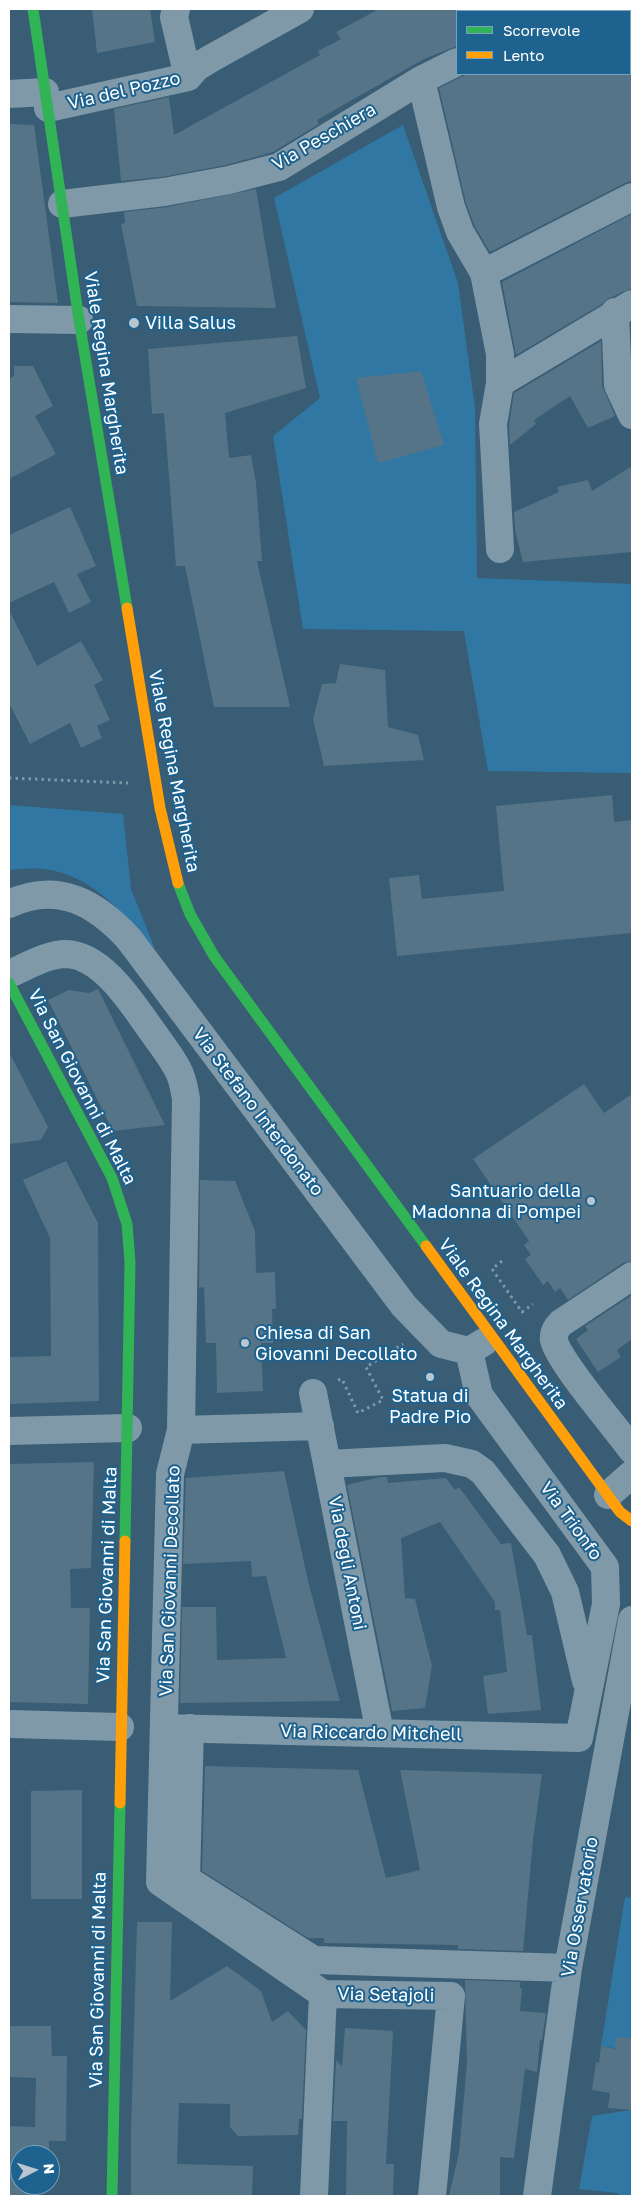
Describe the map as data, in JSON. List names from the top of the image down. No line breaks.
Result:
{"streets":{"main road":["Viale Regina Margherita","Via San Giovanni di Malta"],"street":["Via del Pozzo","Via Peschiera","Via Stefano Interdonato","Via Trionfo","Via degli Antoni","Via San Giovanni Decollato","Via Riccardo Mitchell","Via Osservatorio","Via Setajoli"]},"crossings":[["Via del Pozzo","Viale Regina Margherita"],["Via Peschiera","Viale Regina Margherita"],["Via Stefano Interdonato","Via Trionfo"],["Via Trionfo","Via Riccardo Mitchell"],["Via degli Antoni","Via Riccardo Mitchell"],["Via San Giovanni Decollato","Via Riccardo Mitchell"],["Via San Giovanni Decollato","Via Setajoli"]],"places":["Villa Salus","Santuario della Madonna di Pompei","Chiesa di San Giovanni Decollato","Statua di Padre Pio"],"legend":["Scorrevole","Lento"],"north":"right"}
